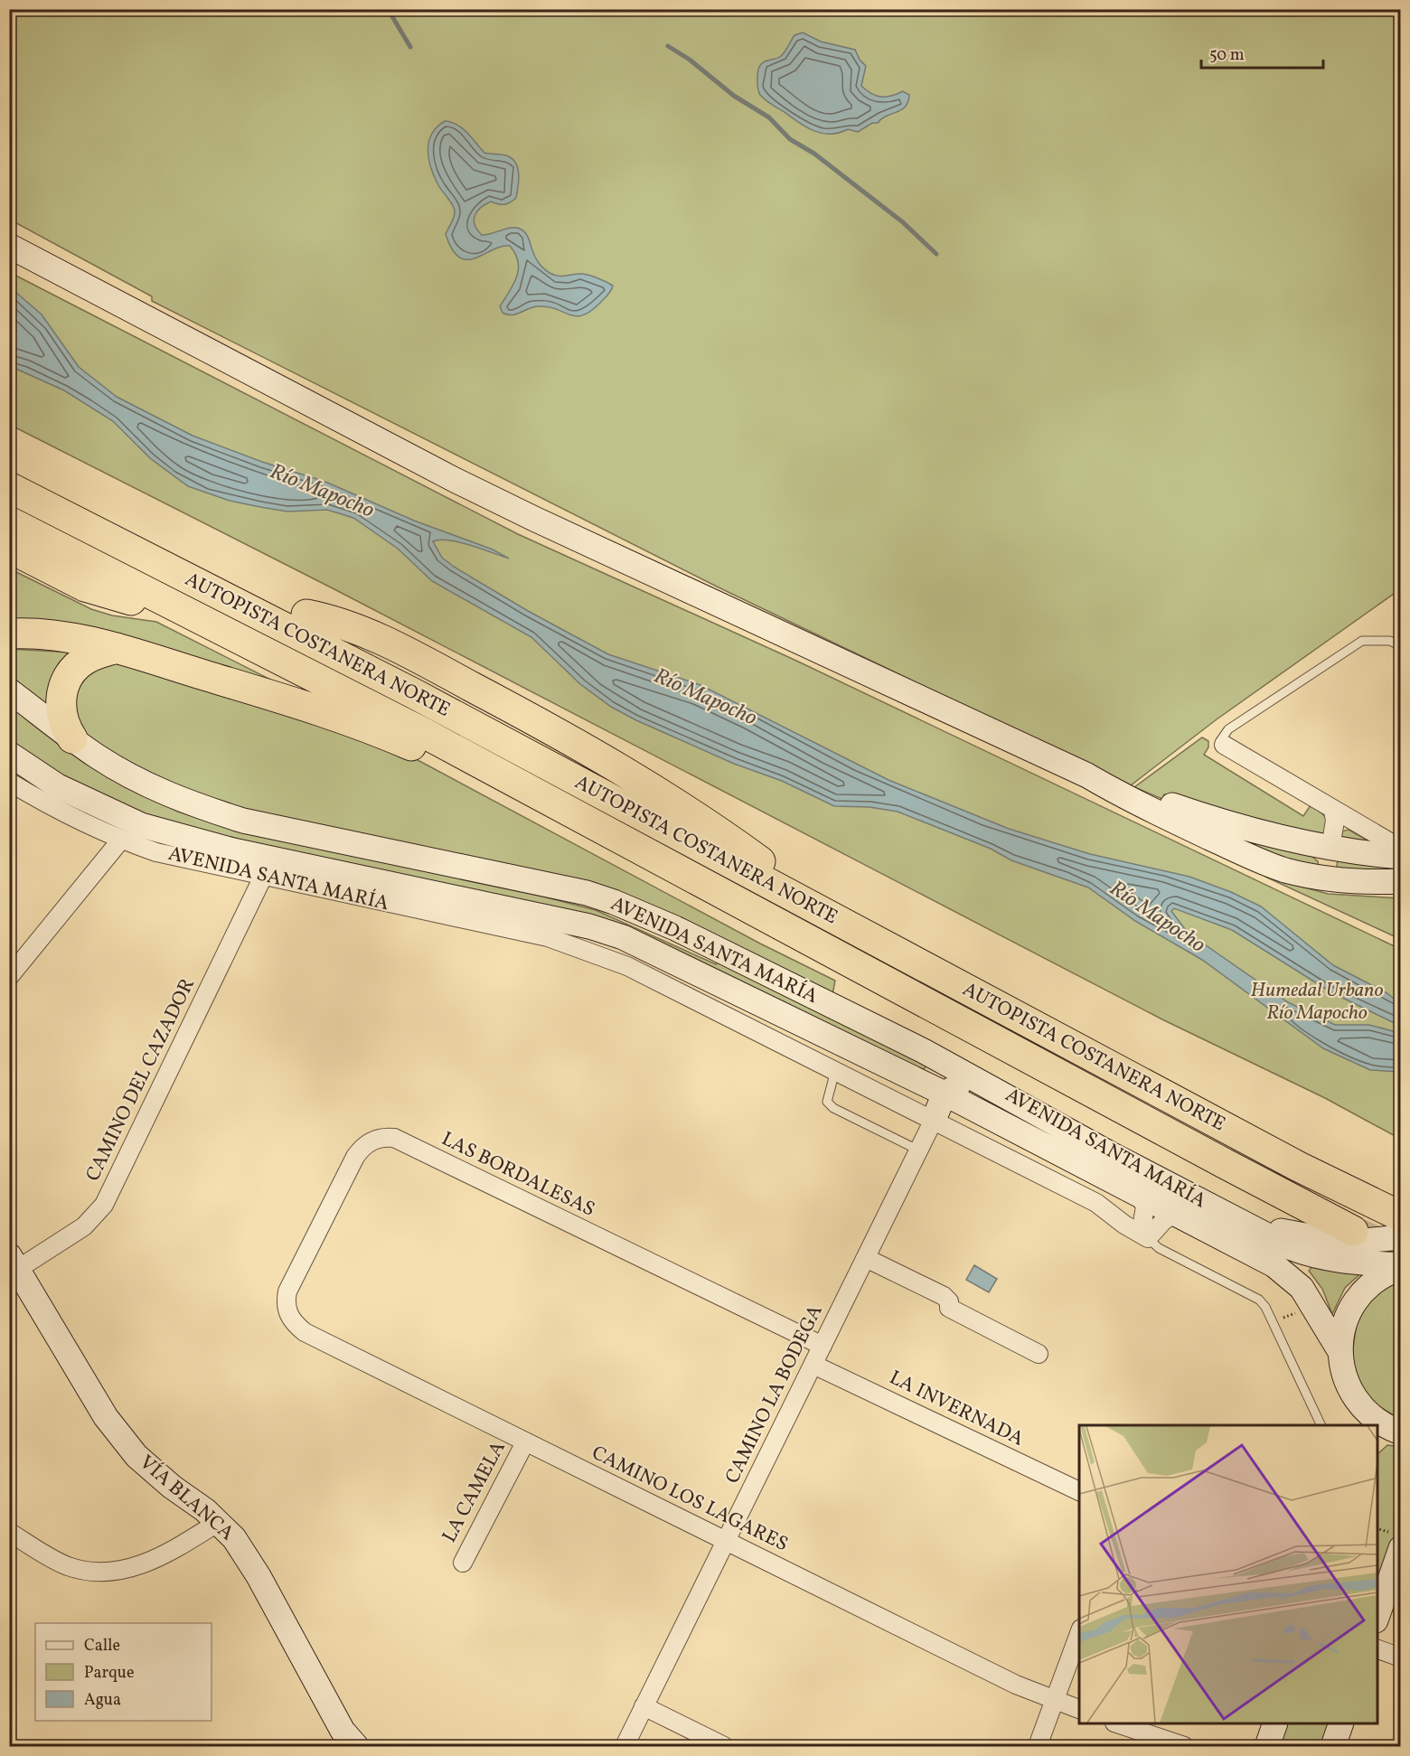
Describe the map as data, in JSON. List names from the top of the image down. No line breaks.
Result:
{"streets":{"highway":["AUTOPISTA COSTANERA NORTE"],"main road":["AVENIDA SANTA MARÍA","VÍA BLANCA"],"street":["CAMINO DEL CAZADOR","LAS BORDALESAS","CAMINO LA BODEGA","LA INVERNADA","LA CAMELA","CAMINO LOS LAGARES"]},"crossings":[["AVENIDA SANTA MARÍA","CAMINO DEL CAZADOR"],["AVENIDA SANTA MARÍA","CAMINO LA BODEGA"],["CAMINO DEL CAZADOR","VÍA BLANCA"],["LAS BORDALESAS","CAMINO LA BODEGA"],["LAS BORDALESAS","CAMINO LOS LAGARES"],["CAMINO LA BODEGA","LA INVERNADA"],["CAMINO LA BODEGA","CAMINO LOS LAGARES"],["LA CAMELA","CAMINO LOS LAGARES"]],"water":["Río Mapocho"],"parks":["Humedal Urbano Río Mapocho"],"legend":["Calle","Parque","Agua"],"scale_bar":"50 m"}
